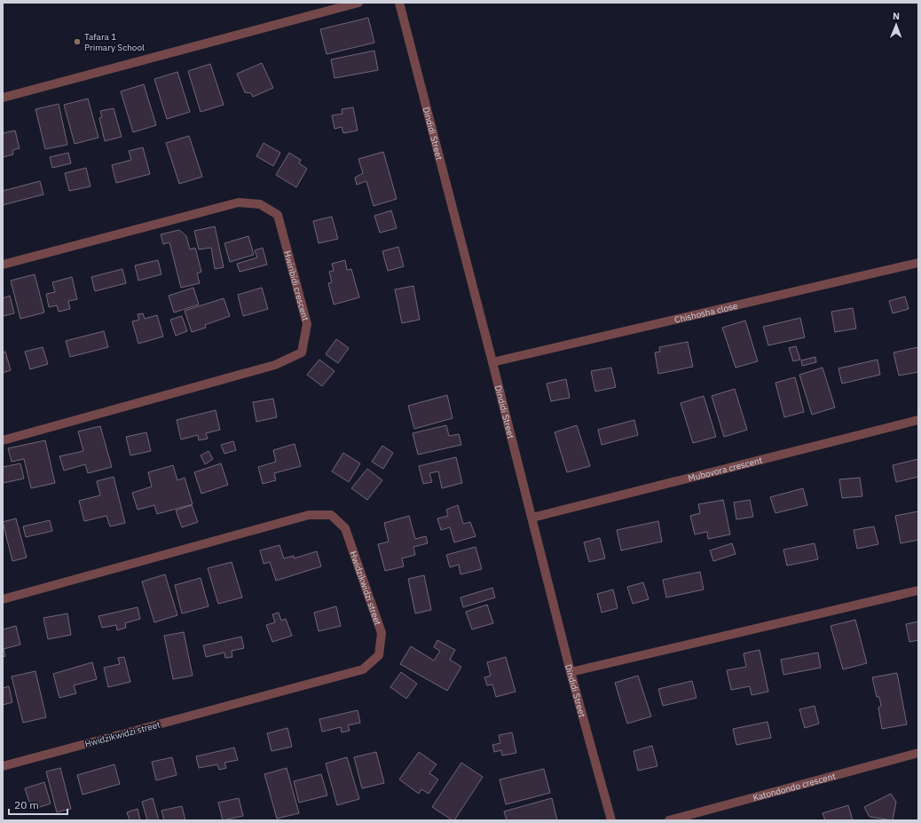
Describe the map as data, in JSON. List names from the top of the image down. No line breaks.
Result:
{"streets":{"street":["Dindidi Street","Hwiribidi crescent","Chishosha close","Mubovora crescent","Hwidzikwidzi street","Katondondo crescent"]},"crossings":[["Dindidi Street","Chishosha close"],["Dindidi Street","Mubovora crescent"]],"places":["Tafara 1 Primary School"],"scale_bar":"20 m","north":"top"}
